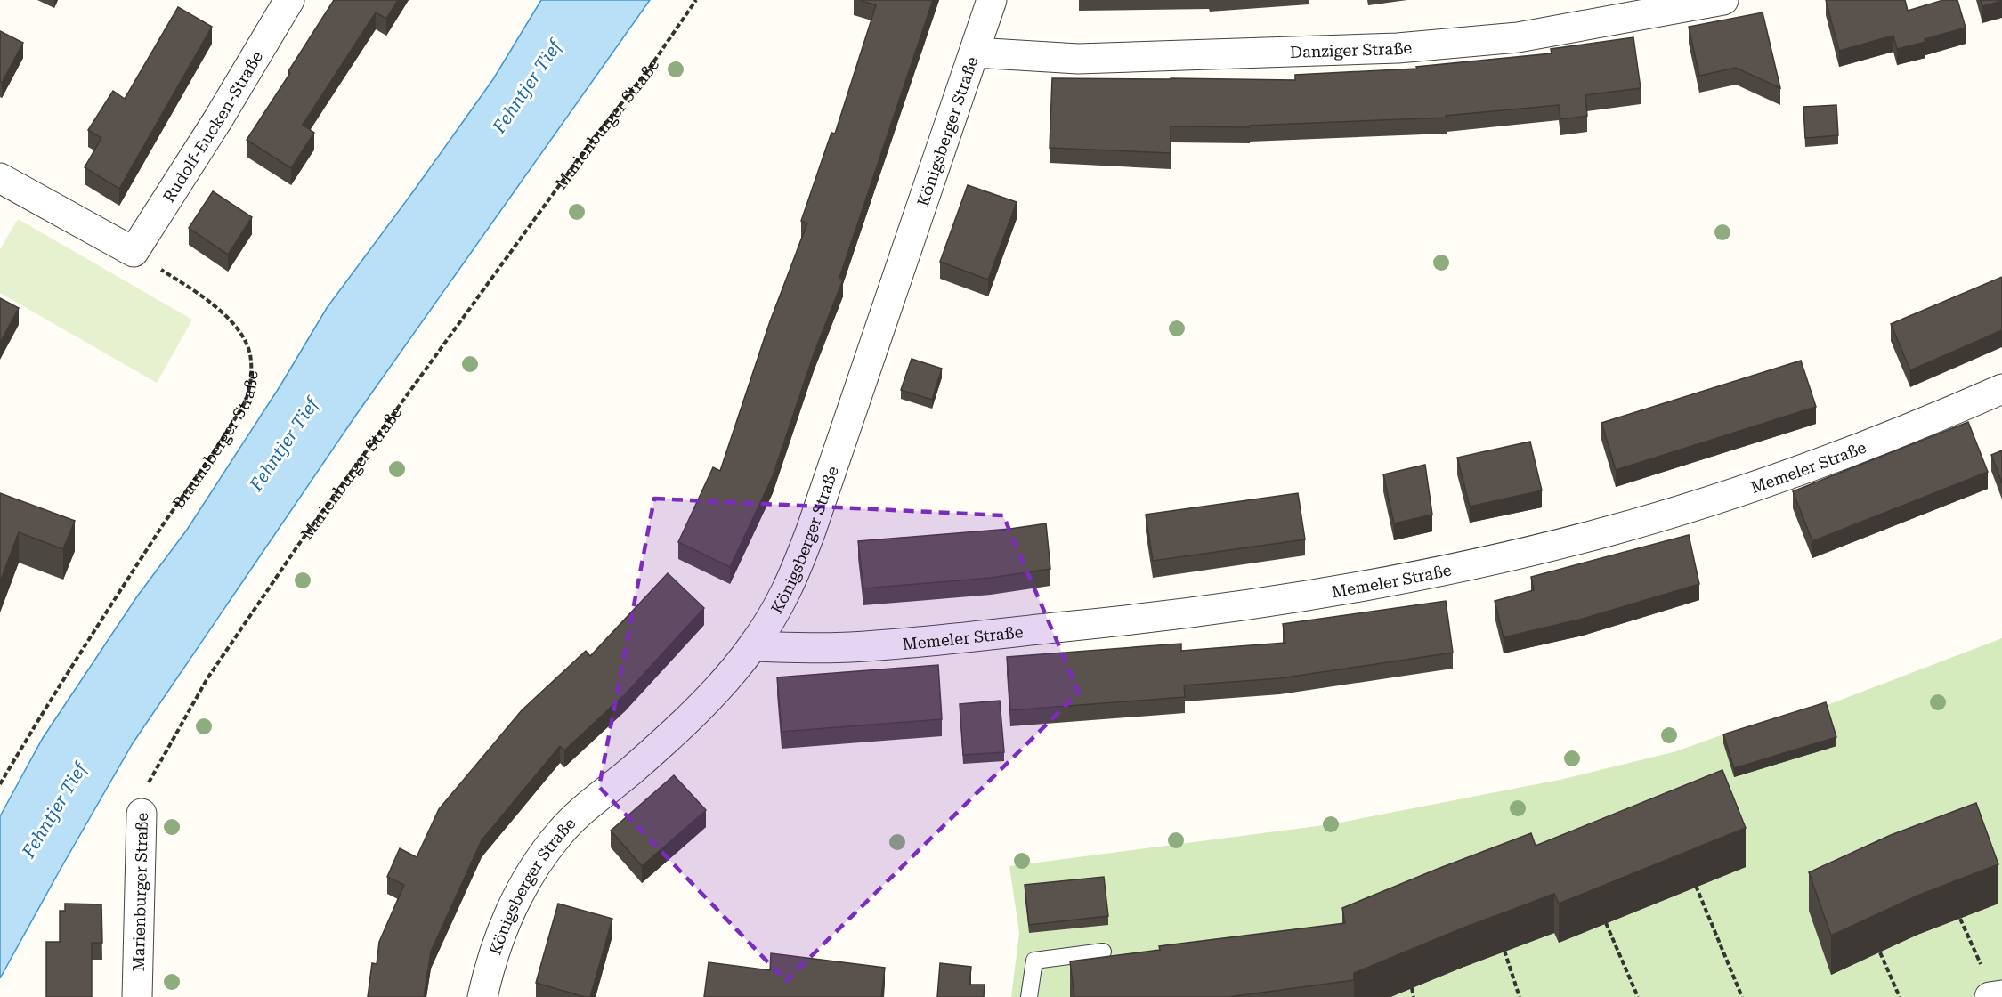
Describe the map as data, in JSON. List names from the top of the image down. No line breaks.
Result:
{"streets":{"street":["Danziger Straße","Marienburger Straße","Rudolf-Eucken-Straße","Königsberger Straße","Memeler Straße"],"path":["Braunsberger Straße"]},"crossings":[["Danziger Straße","Königsberger Straße"],["Rudolf-Eucken-Straße","Braunsberger Straße"],["Königsberger Straße","Memeler Straße"]],"water":["Fehntjer Tief"]}
